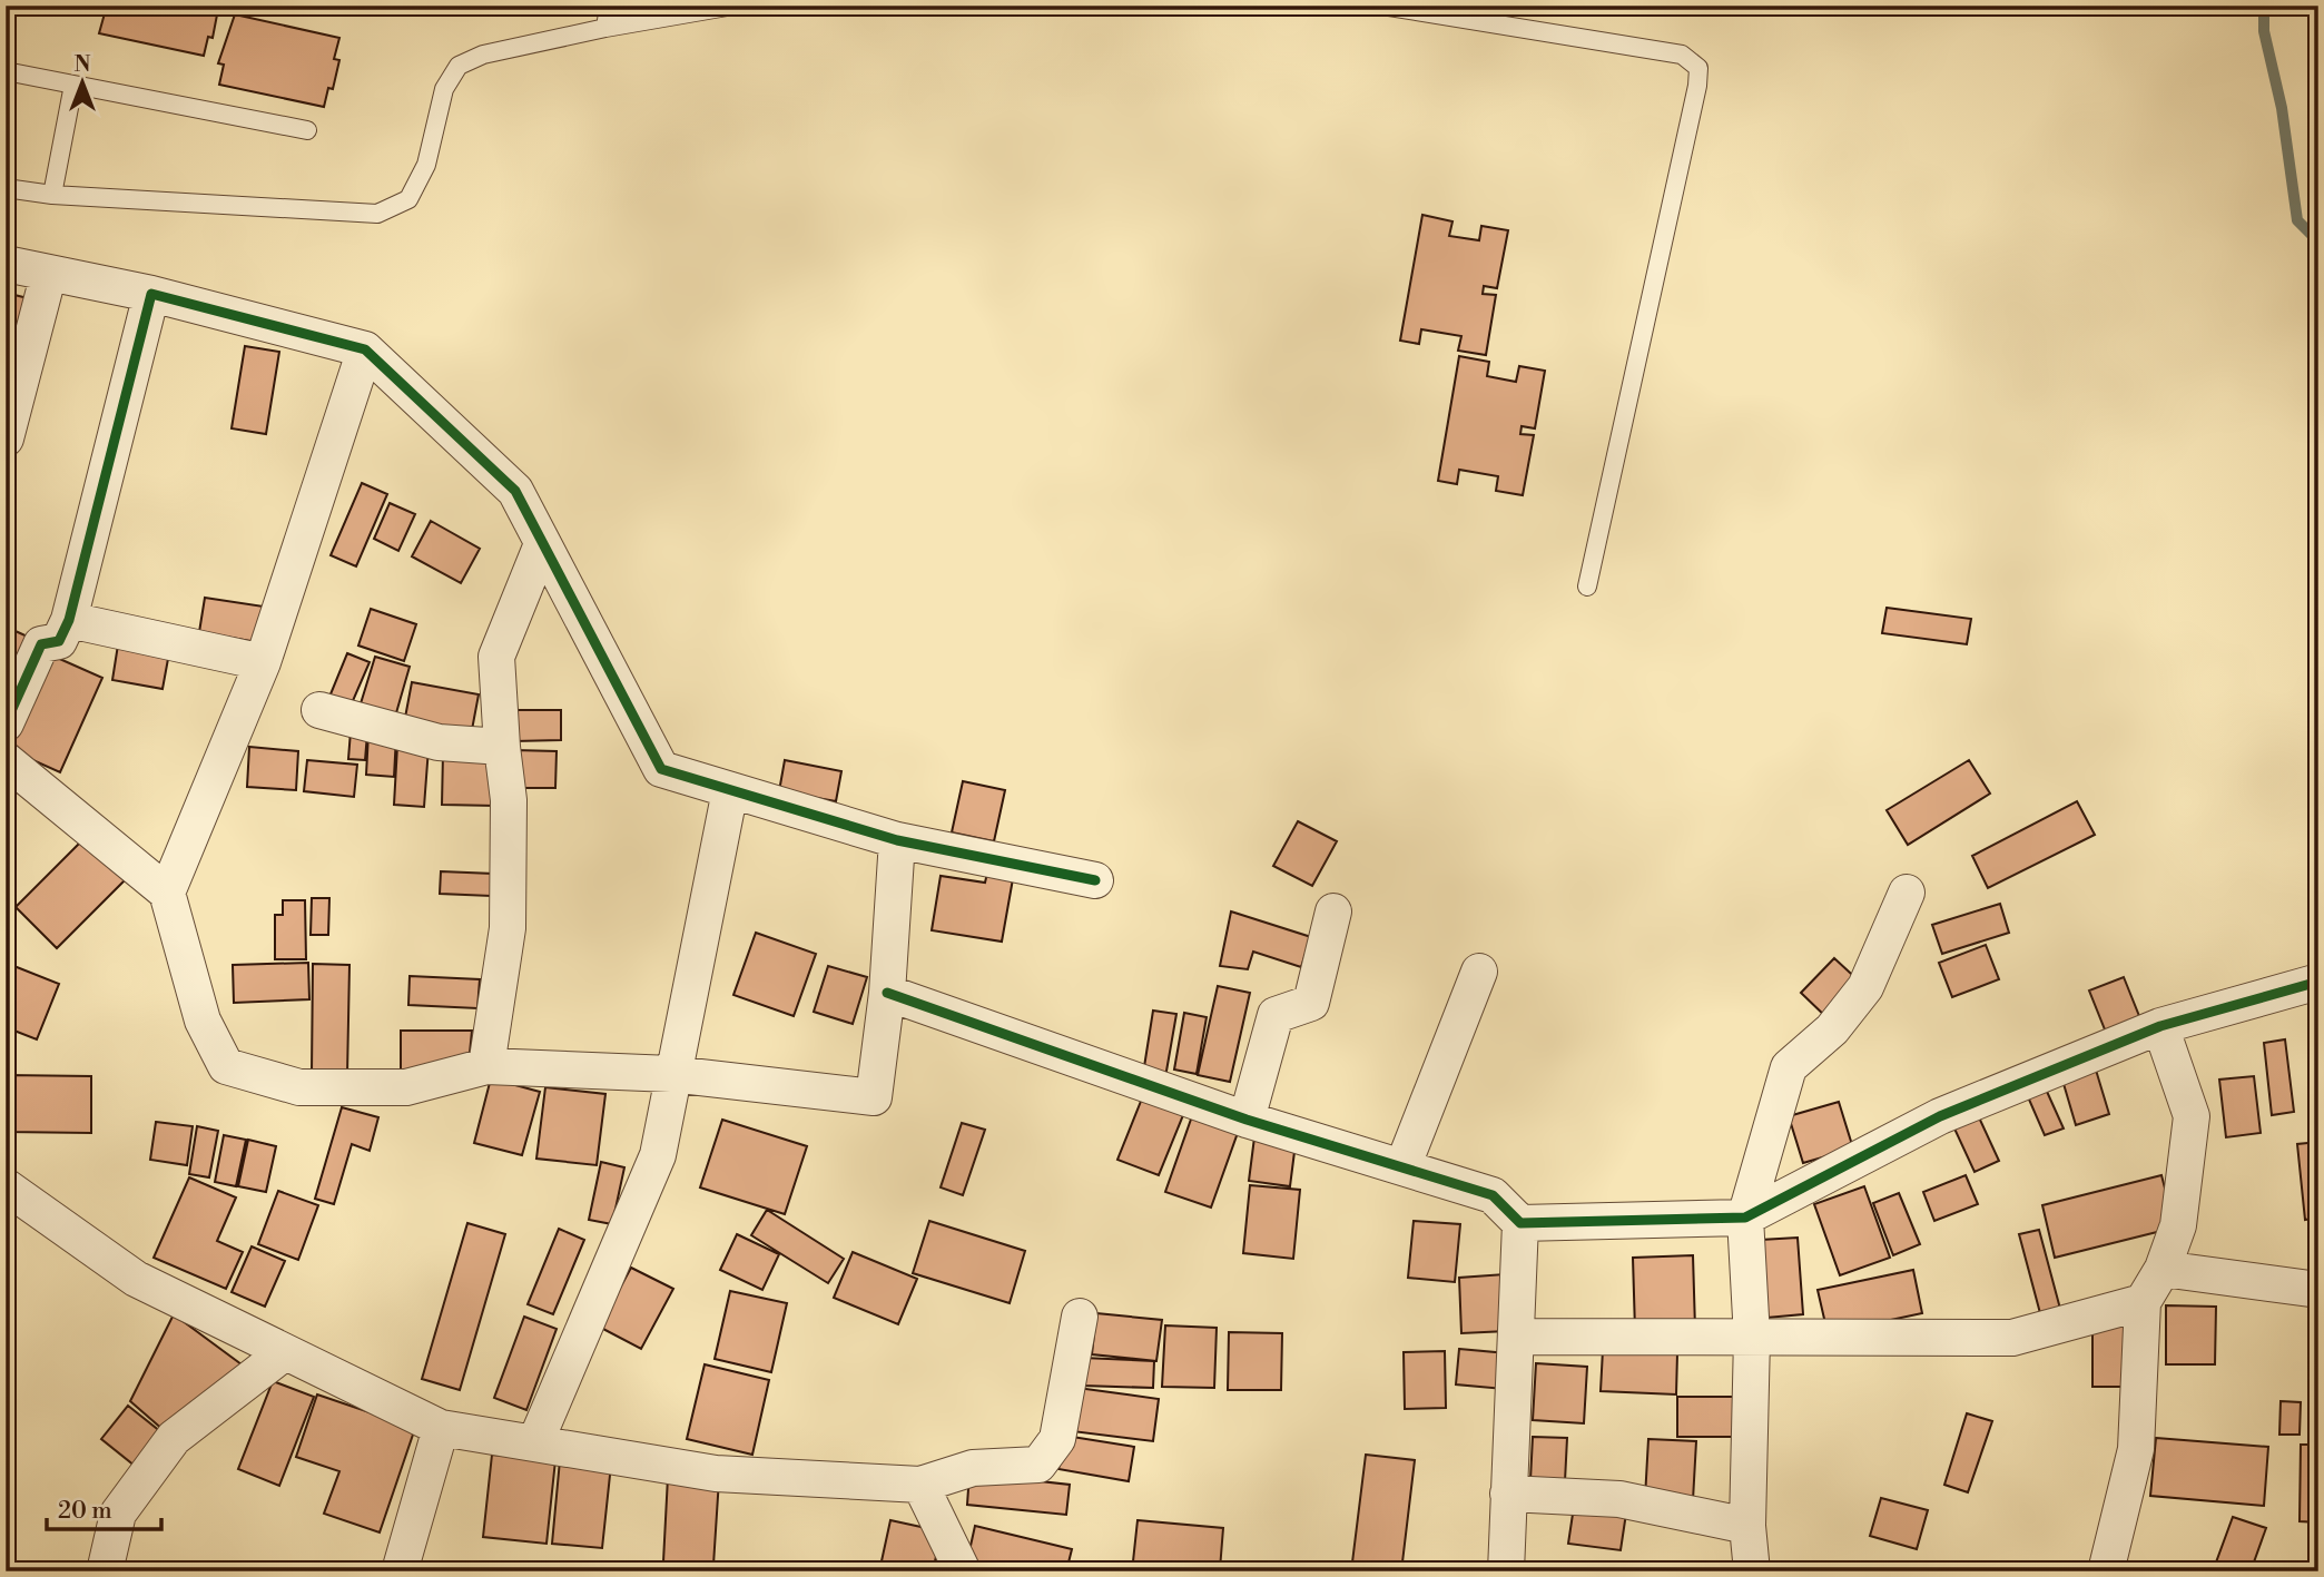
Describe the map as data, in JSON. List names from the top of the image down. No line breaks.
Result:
{"scale_bar":"20 m","north":"top"}
